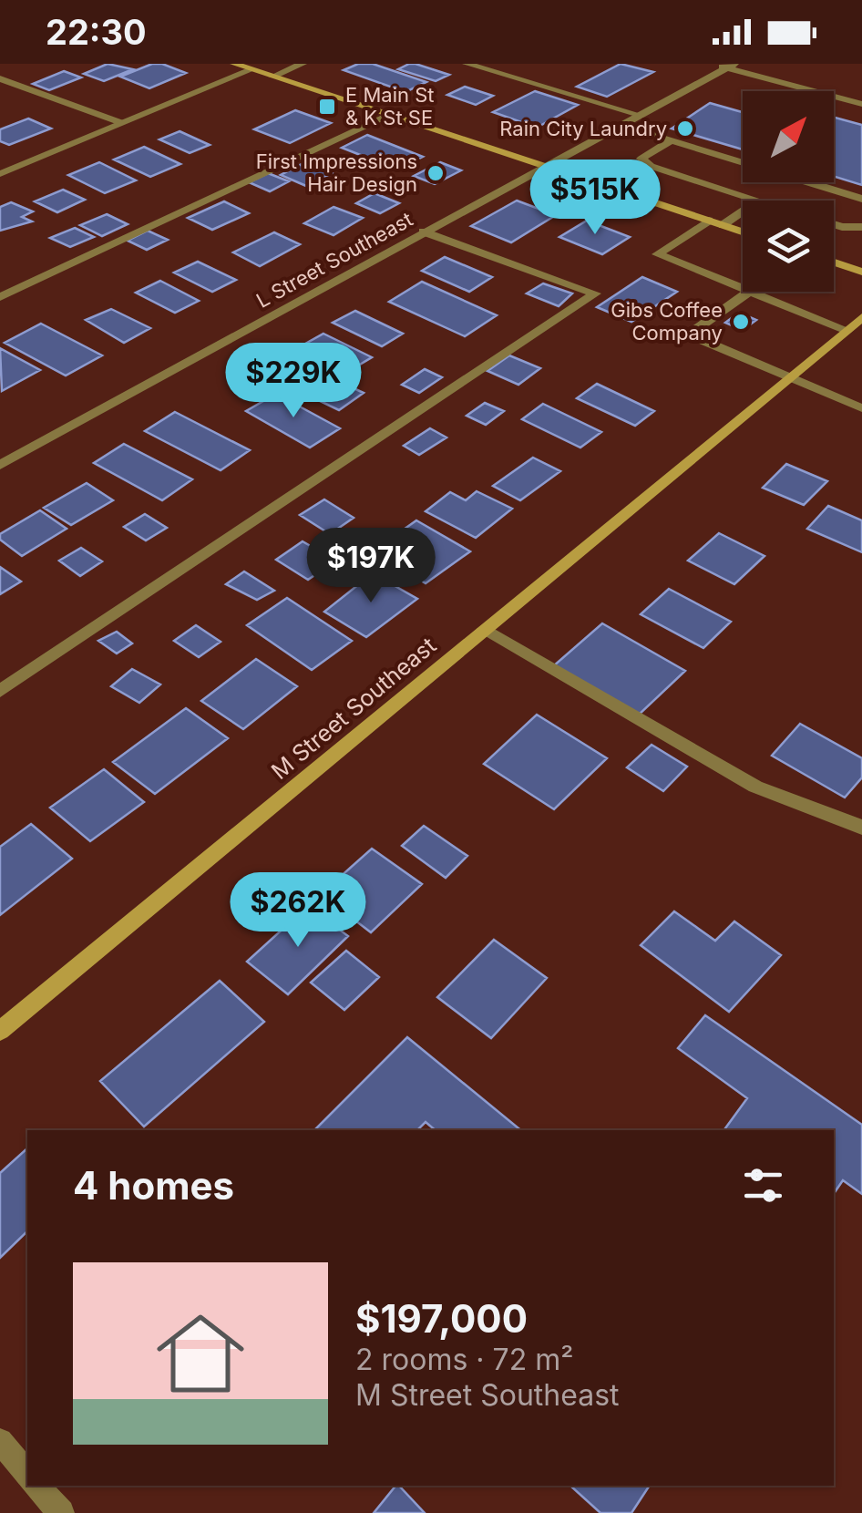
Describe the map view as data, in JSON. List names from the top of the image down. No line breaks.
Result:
{"streets":{"main road":["M Street Southeast"],"street":["L Street Southeast"]},"places":{"transit":["E Main St & K St SE"],"other":["Rain City Laundry","First Impressions Hair Design","Gibs Coffee Company"]},"north":"top right","page":{"status":"22:30","price":["$515K","$229K","$197K","$262K"],"heading":"4 homes","list":[{"name":"$197,000","note":"2 rooms · 72 m² · M Street Southeast"}]}}
